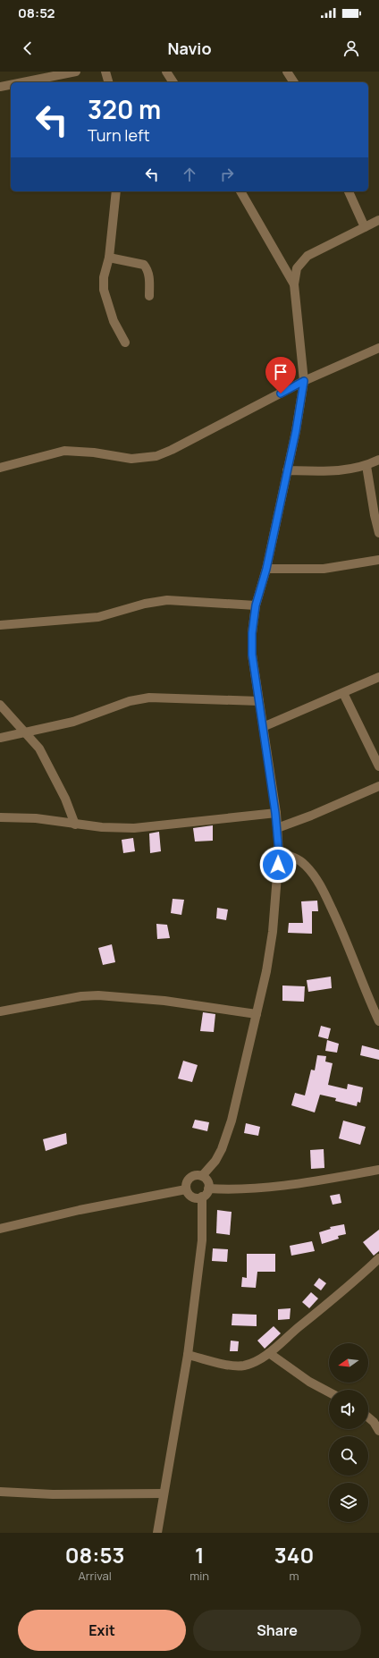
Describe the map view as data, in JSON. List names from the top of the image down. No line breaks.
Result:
{"north":"left","page":{"status":"08:52","header":"Navio","turn":["320 m","Turn left"],"eta":["08:53","Arrival","1","min","340","m"],"buttons":["Exit","Share"]}}
